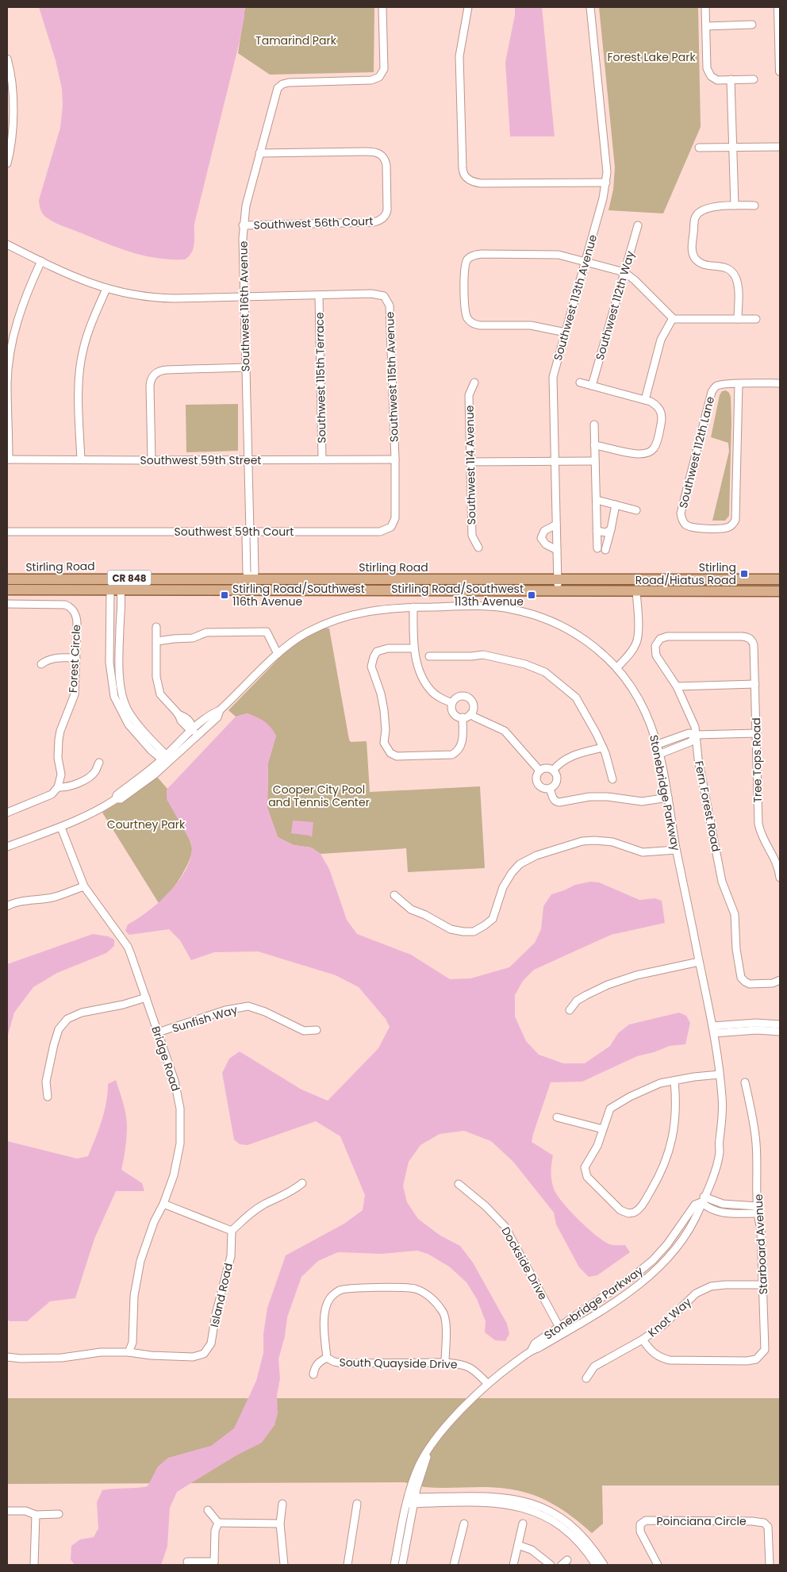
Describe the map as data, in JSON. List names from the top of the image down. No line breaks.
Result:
{"streets":{"main road":["Stirling Road","CR 848"],"street":["Southwest 56th Court","Southwest 113th Avenue","Southwest 112th Way","Southwest 116th Avenue","Southwest 115th Avenue","Southwest 115th Terrace","Southwest 112th Lane","Southwest 59th Street","Southwest 114 Avenue","Southwest 59th Court","Forest Circle","Tree Tops Road","Stonebridge Parkway","Fern Forest Road","Sunfish Way","Bridge Road","Starboard Avenue","Dockside Drive","Island Road","Knot Way","South Quayside Drive","Poinciana Circle"]},"crossings":[["Southwest 56th Court","Southwest 116th Avenue"],["Southwest 113th Avenue","Stirling Road"],["Southwest 116th Avenue","Southwest 59th Street"],["Southwest 116th Avenue","Southwest 59th Court"],["Southwest 116th Avenue","Stirling Road"],["Southwest 115th Avenue","Southwest 115th Terrace"],["Southwest 115th Avenue","Southwest 59th Street"],["Southwest 115th Avenue","Southwest 59th Court"],["Southwest 115th Terrace","Southwest 59th Street"],["Southwest 59th Street","Southwest 59th Court"],["Tree Tops Road","Fern Forest Road"],["Stonebridge Parkway","Bridge Road"],["Stonebridge Parkway","Dockside Drive"],["Stonebridge Parkway","South Quayside Drive"],["Sunfish Way","Bridge Road"],["Bridge Road","Island Road"],["Starboard Avenue","Knot Way"]],"parks":["Tamarind Park","Forest Lake Park","Cooper City Pool and Tennis Center","Courtney Park"],"places":{"transit":["Stirling Road/Hiatus Road","Stirling Road/Southwest 116th Avenue","Stirling Road/Southwest 113th Avenue"]}}
